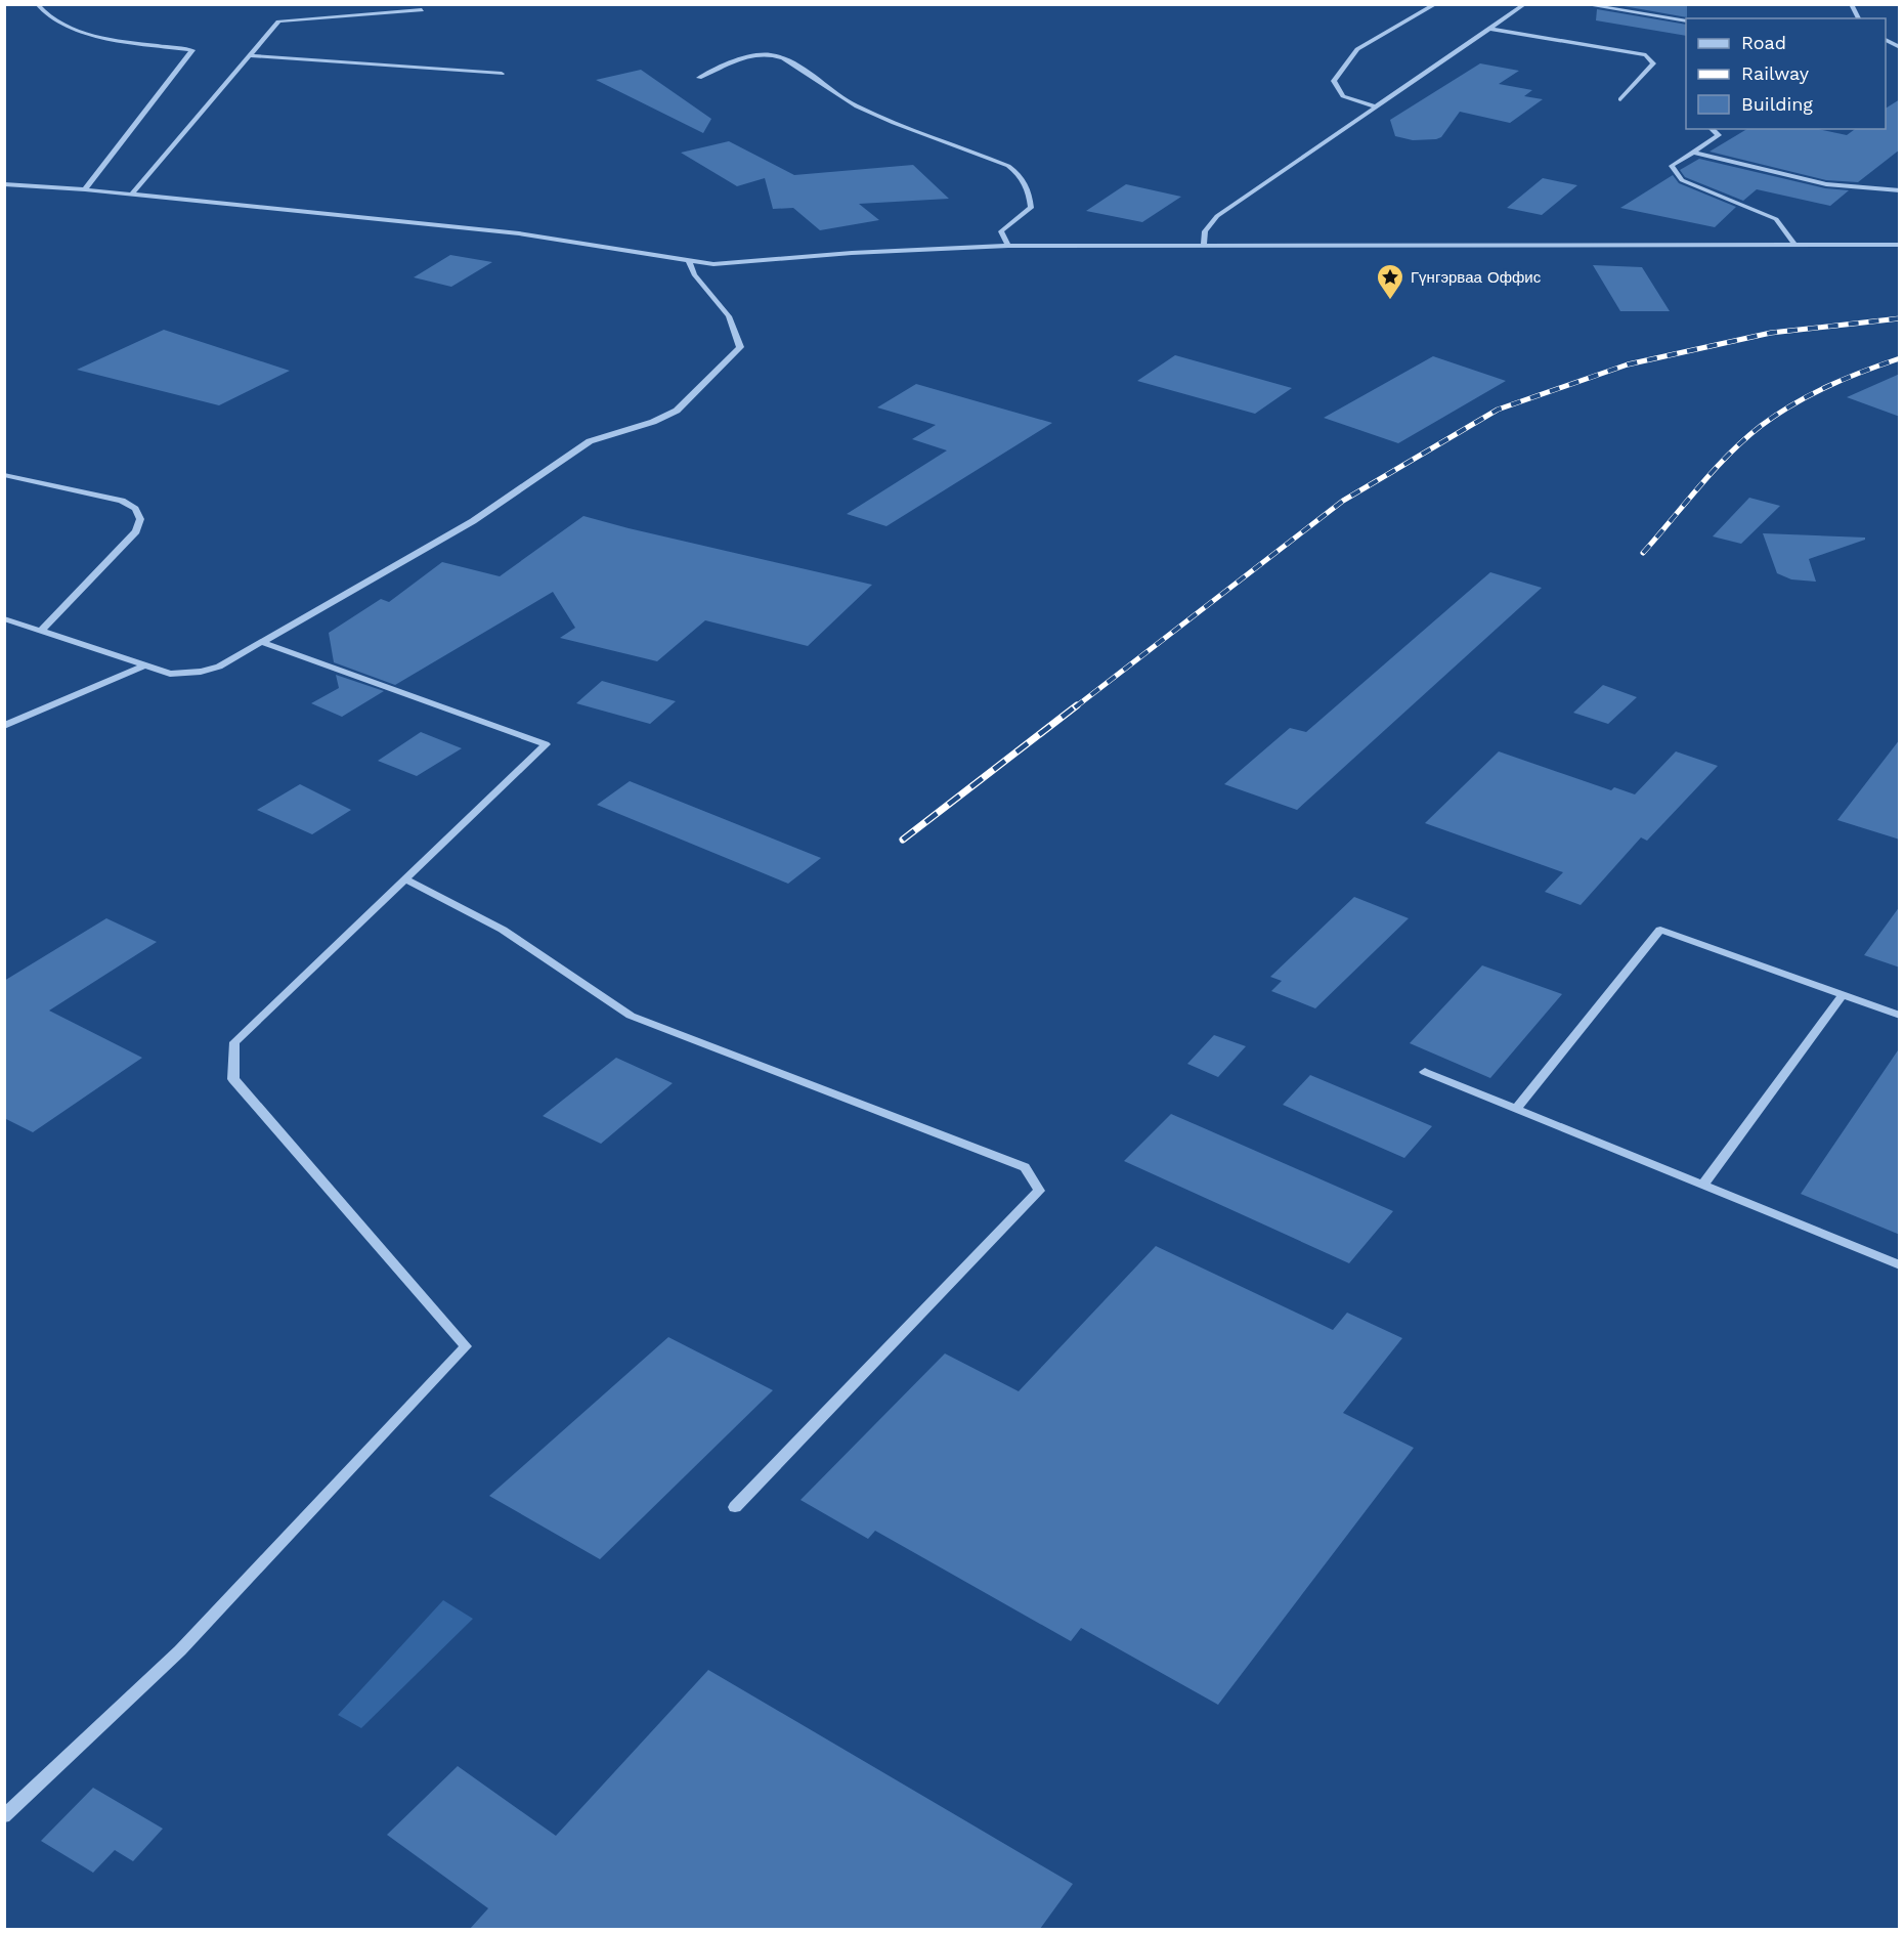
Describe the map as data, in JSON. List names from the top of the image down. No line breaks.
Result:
{"places":{"place":["Гүнгэрваа Оффис"]},"legend":["Road","Railway","Building"]}
